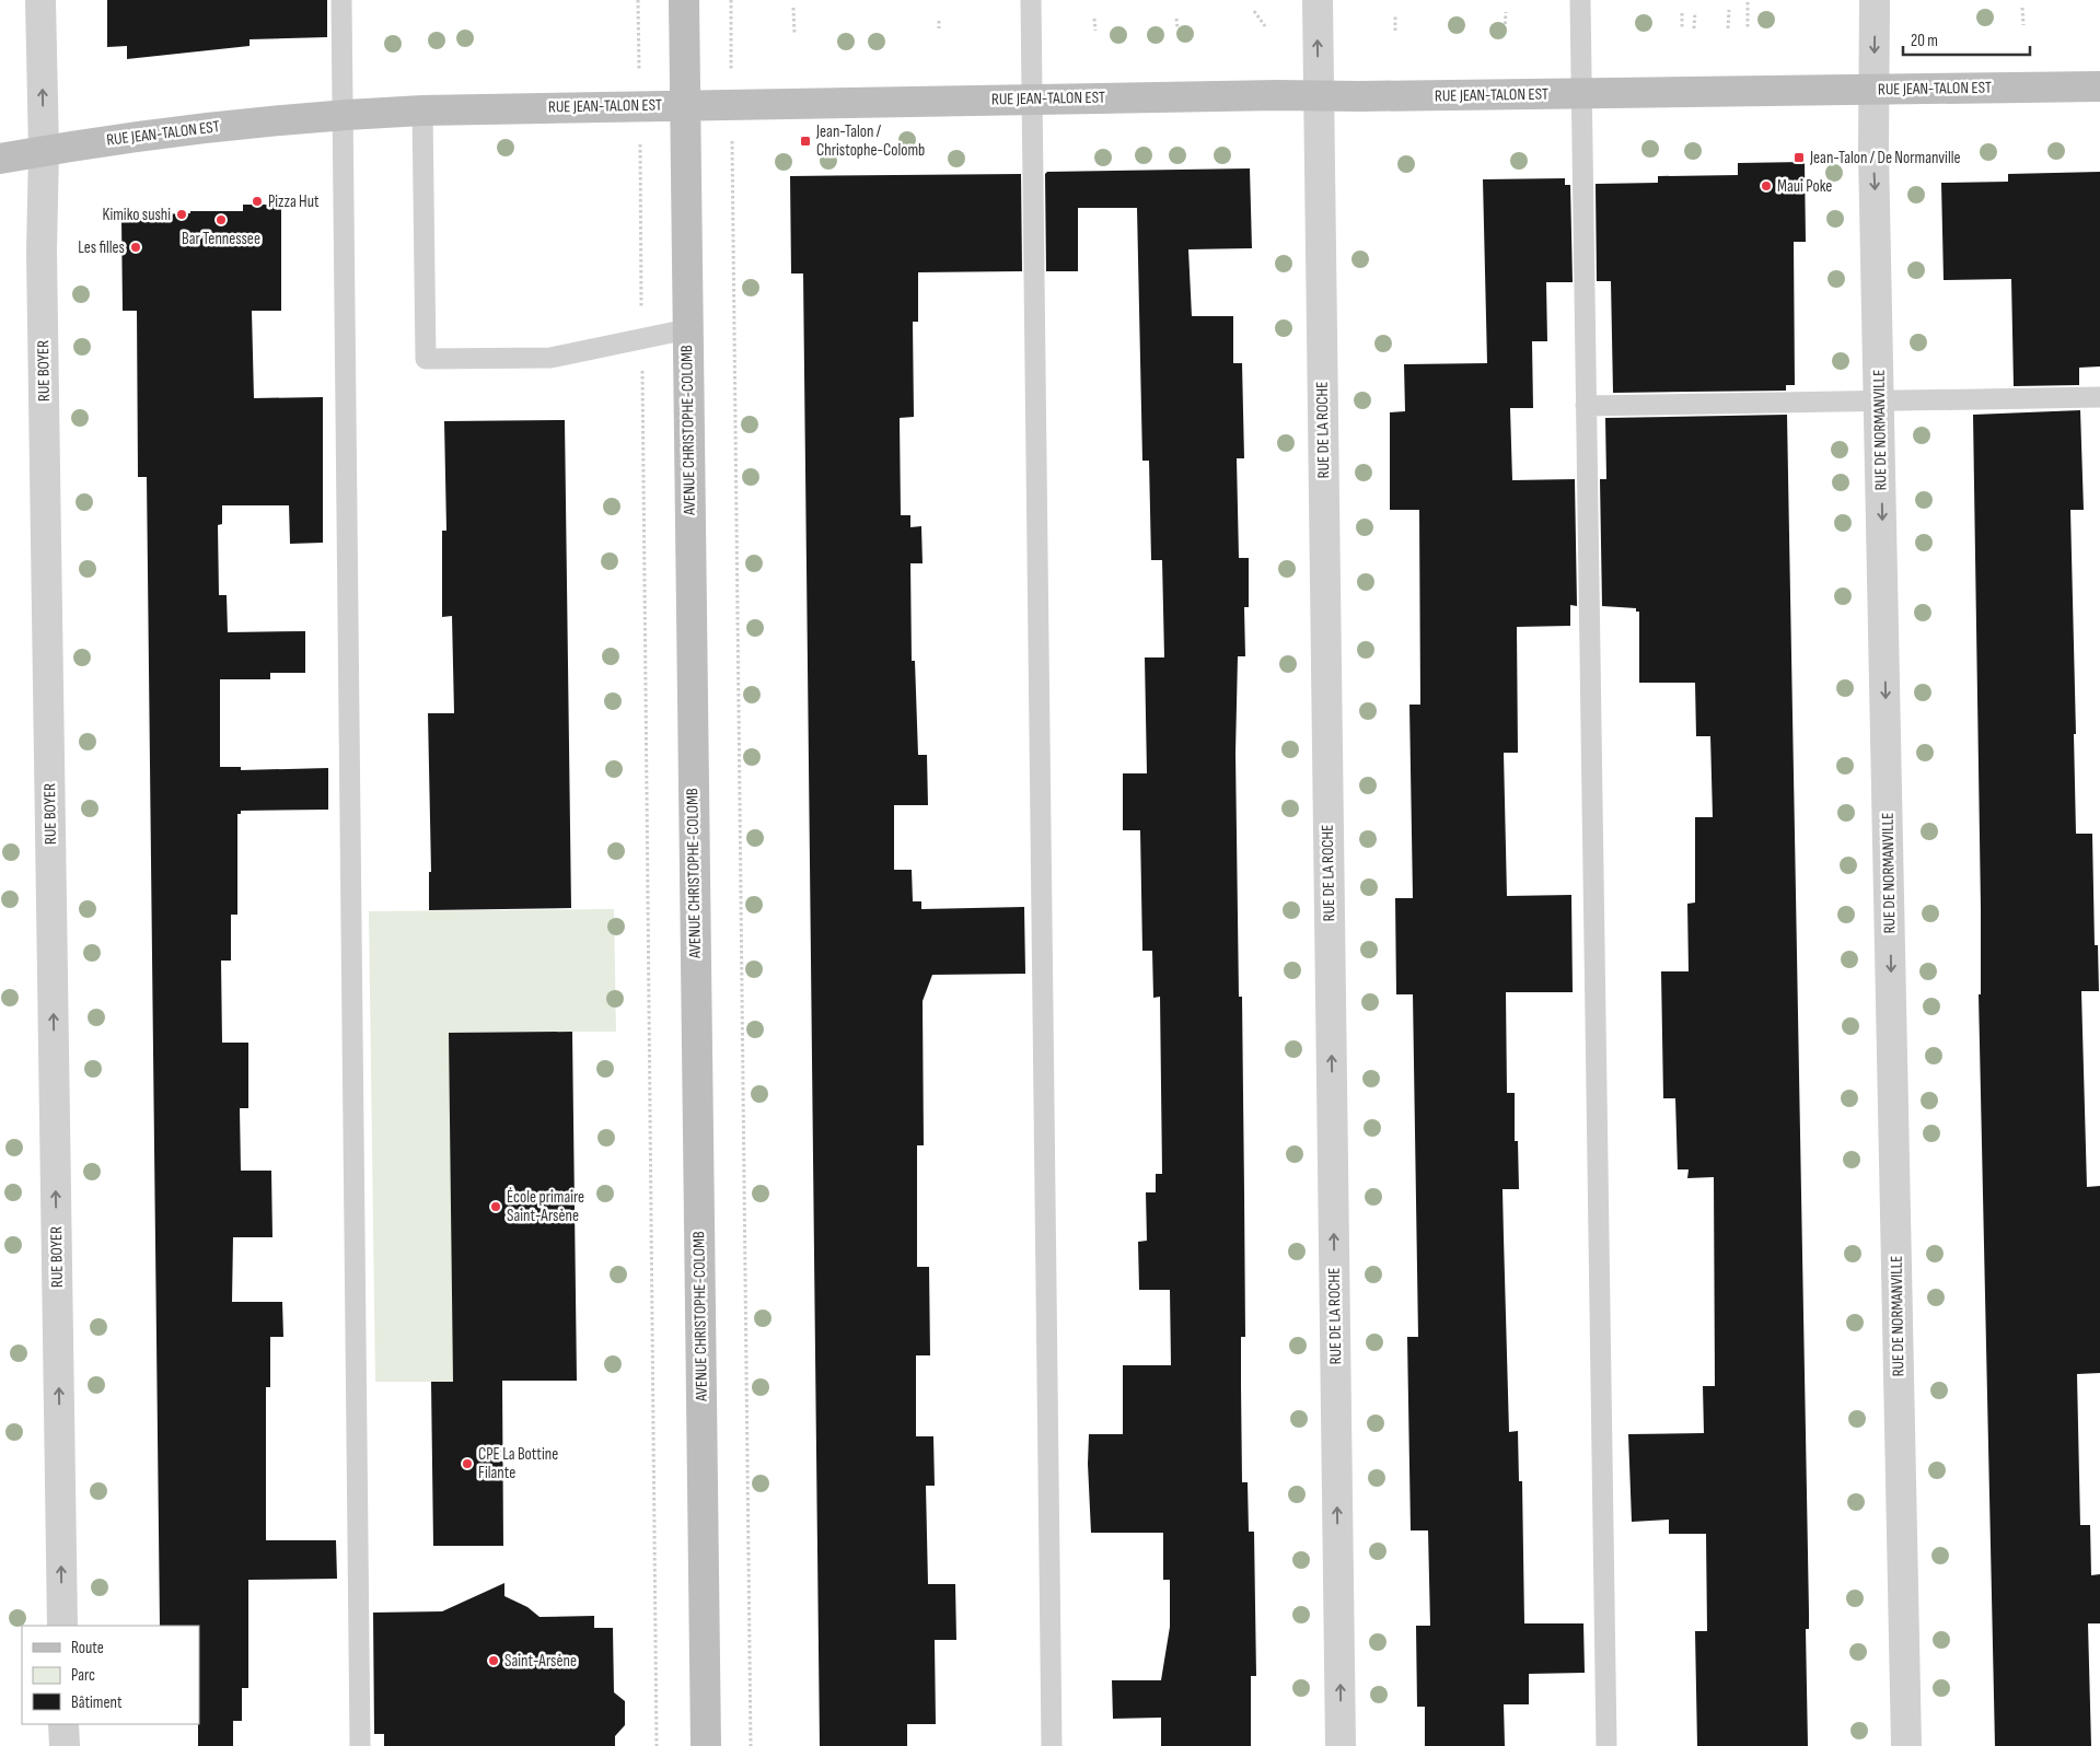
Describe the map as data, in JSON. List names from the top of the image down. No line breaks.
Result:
{"streets":{"main road":["RUE JEAN-TALON EST","AVENUE CHRISTOPHE-COLOMB"],"street":["RUE BOYER","RUE DE LA ROCHE","RUE DE NORMANVILLE"]},"crossings":[["RUE JEAN-TALON EST","RUE BOYER"],["RUE JEAN-TALON EST","AVENUE CHRISTOPHE-COLOMB"],["RUE JEAN-TALON EST","RUE DE LA ROCHE"],["RUE JEAN-TALON EST","RUE DE NORMANVILLE"]],"one_way":["RUE BOYER","RUE DE LA ROCHE","RUE DE NORMANVILLE"],"places":{"transit":["Jean-Talon / Christophe-Colomb","Jean-Talon / De Normanville"],"other":["Maui Poke","Pizza Hut","Kimiko sushi","Bar Tennessee","Les filles","École primaire Saint-Arsène","CPE La Bottine Filante","Saint-Arsène"]},"legend":["Route","Parc","Bâtiment"],"scale_bar":"20 m"}
